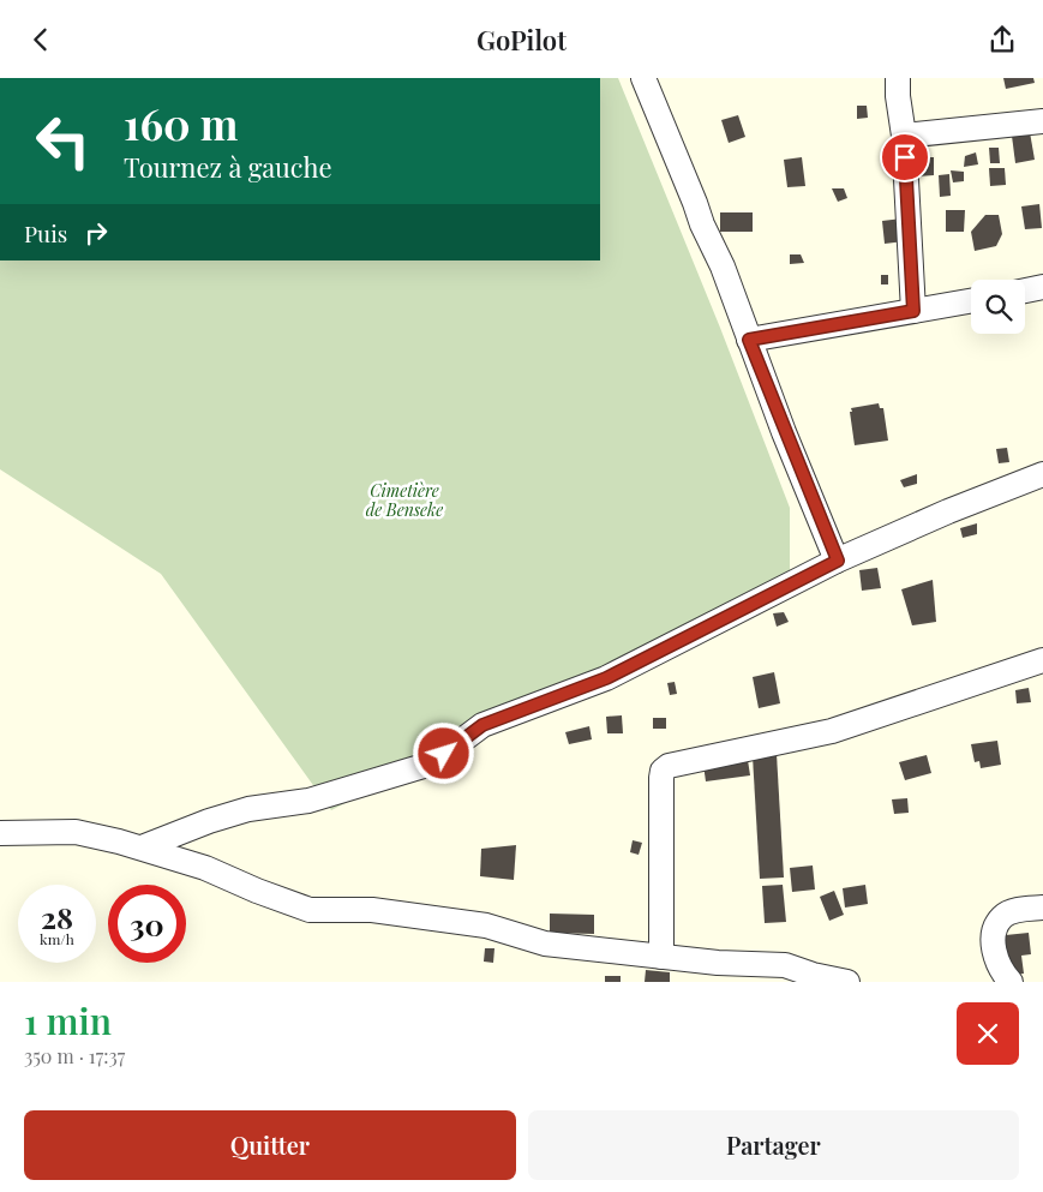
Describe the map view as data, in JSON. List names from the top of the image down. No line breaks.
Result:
{"parks":["Cimetière de Benseke"],"page":{"header":"GoPilot","turn":["160 m","Tournez à gauche"],"then":"Puis","speed":"28 km/h","limit":"30","heading":["1 min","350 m · 17:37"],"buttons":["Quitter","Partager"]}}
